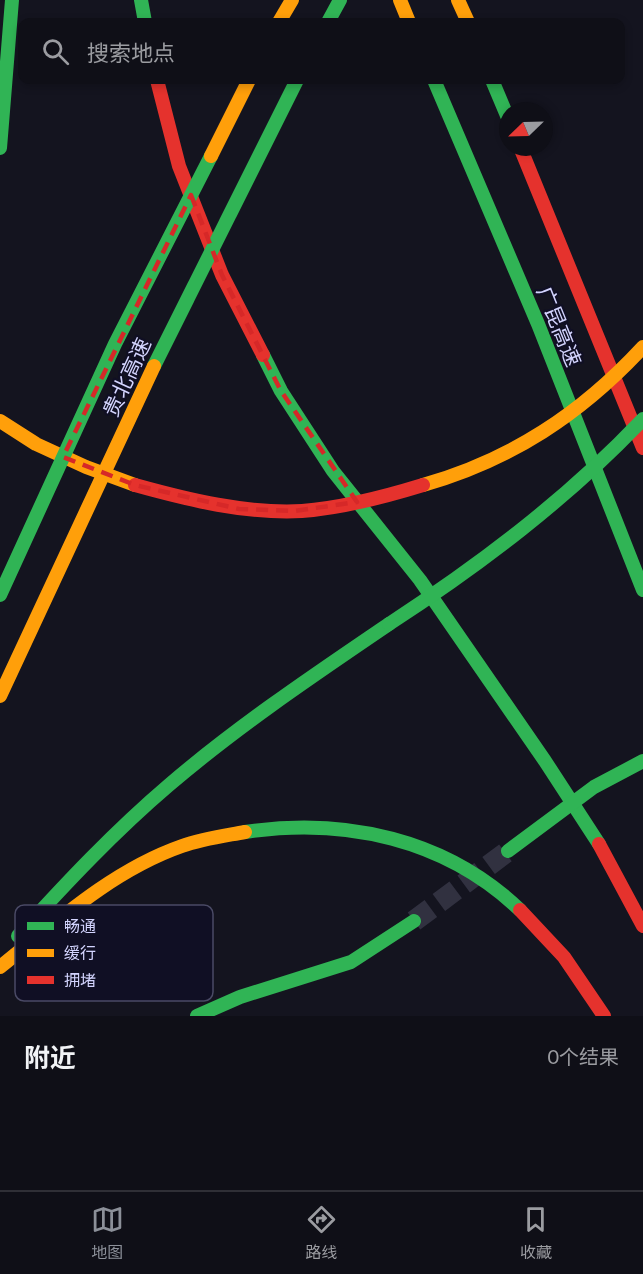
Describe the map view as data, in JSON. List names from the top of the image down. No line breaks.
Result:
{"streets":{"main road":["广昆高速","贵北高速"]},"legend":["畅通","缓行","拥堵"],"north":"bottom left","page":{"search":"搜索地点","heading":["附近","0个结果"],"nav":["地图","路线","收藏"]}}
